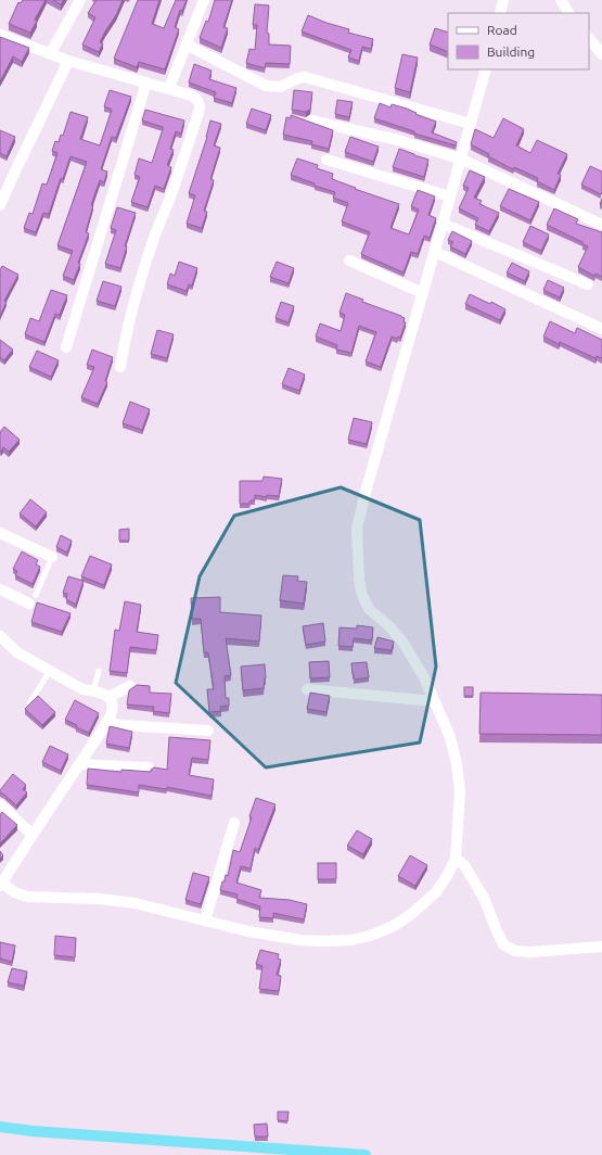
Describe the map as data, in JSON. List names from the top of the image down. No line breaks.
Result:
{"legend":["Road","Building"]}
